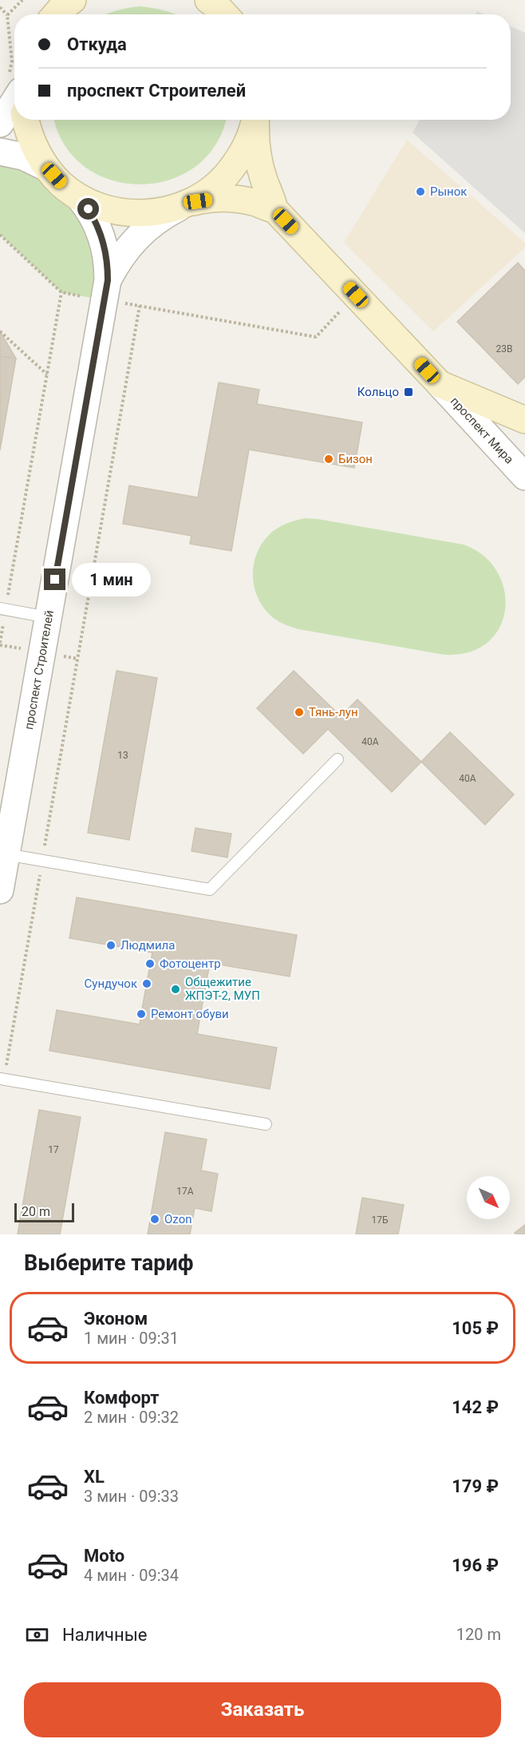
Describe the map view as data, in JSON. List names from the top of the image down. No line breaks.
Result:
{"streets":{"street":["проспект Мира","проспект Строителей"]},"places":{"other":["Рынок","Бизон","Тянь-лун","Людмила","Фотоцентр","Сундучок","Общежитие ЖПЭТ-2, МУП","Ремонт обуви","Ozon"],"transit":["Кольцо"]},"house_numbers":["23В","40А","13","40А","17","17А","17Б"],"scale_bar":"20 m","north":"bottom right","page":{"banner":["Откуда","проспект Строителей"],"bubble":"1 мин","scale":"20 m","heading":"Выберите тариф","list":[{"name":"Эконом","note":"1 мин · 09:31","value":"105 ₽"},{"name":"Комфорт","note":"2 мин · 09:32","value":"142 ₽"},{"name":"XL","note":"3 мин · 09:33","value":"179 ₽"},{"name":"Moto","note":"4 мин · 09:34","value":"196 ₽"}],"pay":["Наличные","120 m"],"buttons":"Заказать"}}
